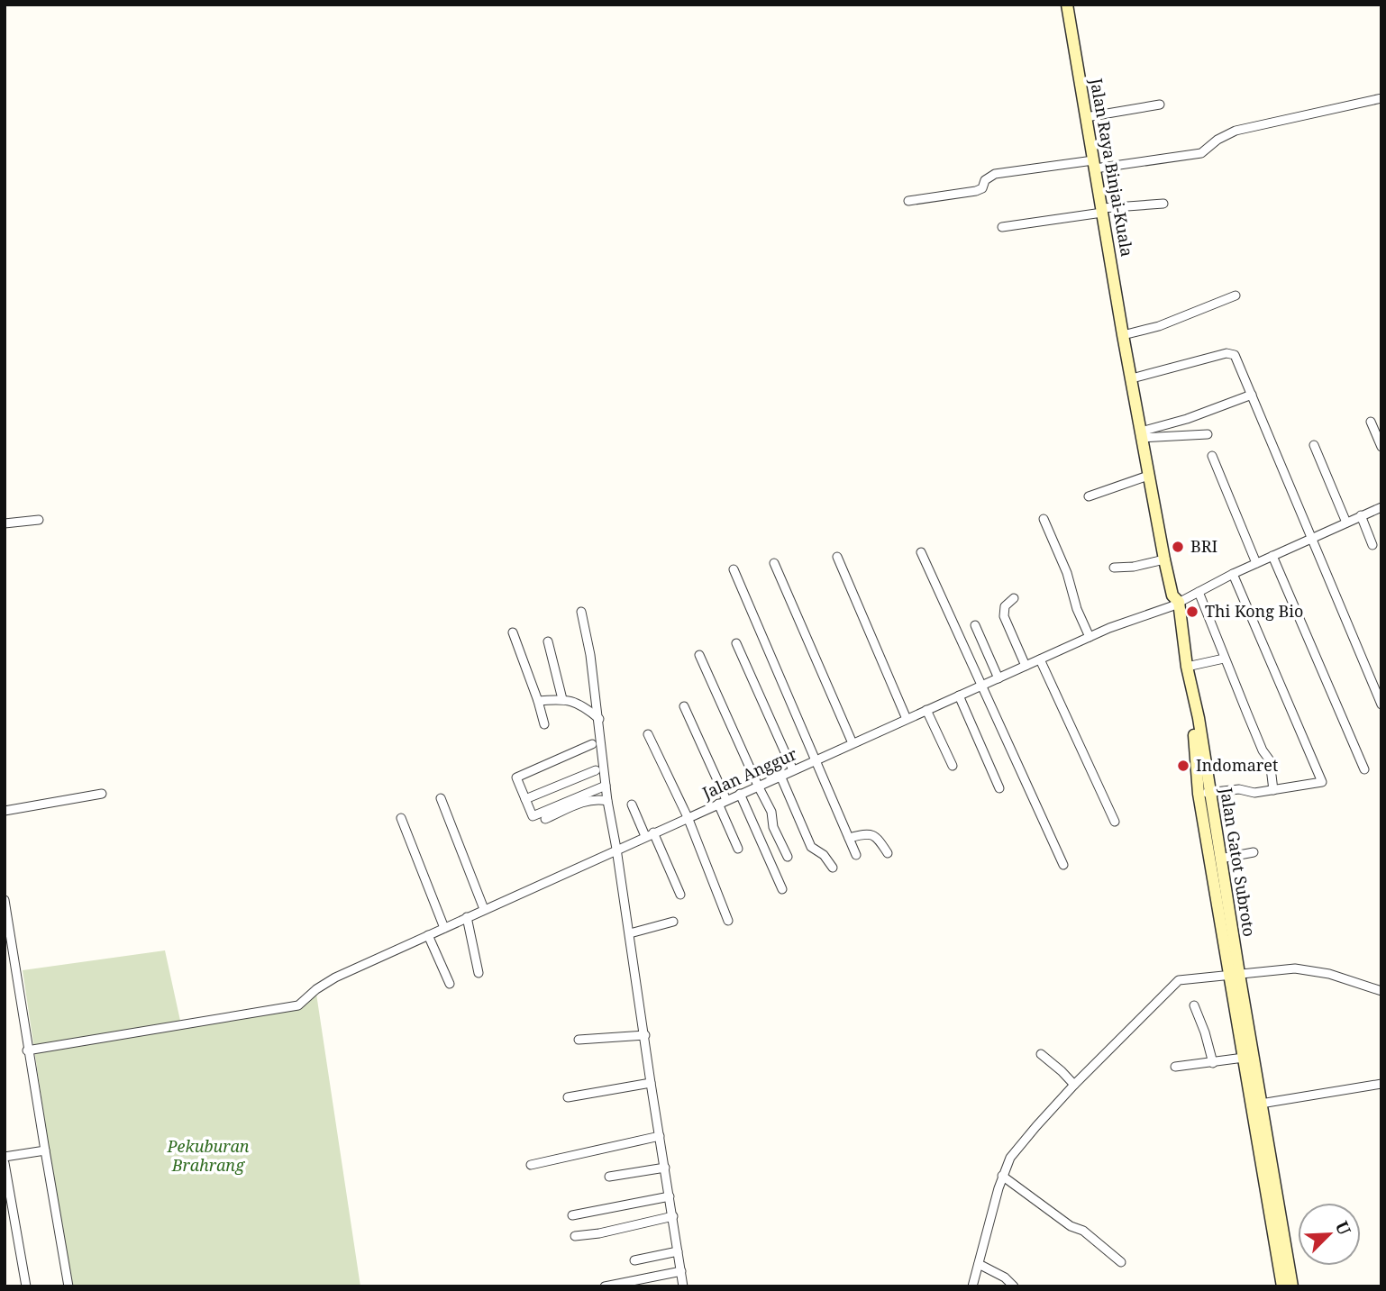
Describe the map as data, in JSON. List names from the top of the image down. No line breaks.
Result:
{"streets":{"main road":["Jalan Raya Binjai-Kuala","Jalan Gatot Subroto"],"street":["Jalan Anggur"]},"crossings":[["Jalan Raya Binjai-Kuala","Jalan Gatot Subroto"],["Jalan Anggur","Jalan Gatot Subroto"]],"parks":["Pekuburan Brahrang"],"places":["BRI","Thi Kong Bio","Indomaret"],"north":"top right"}
